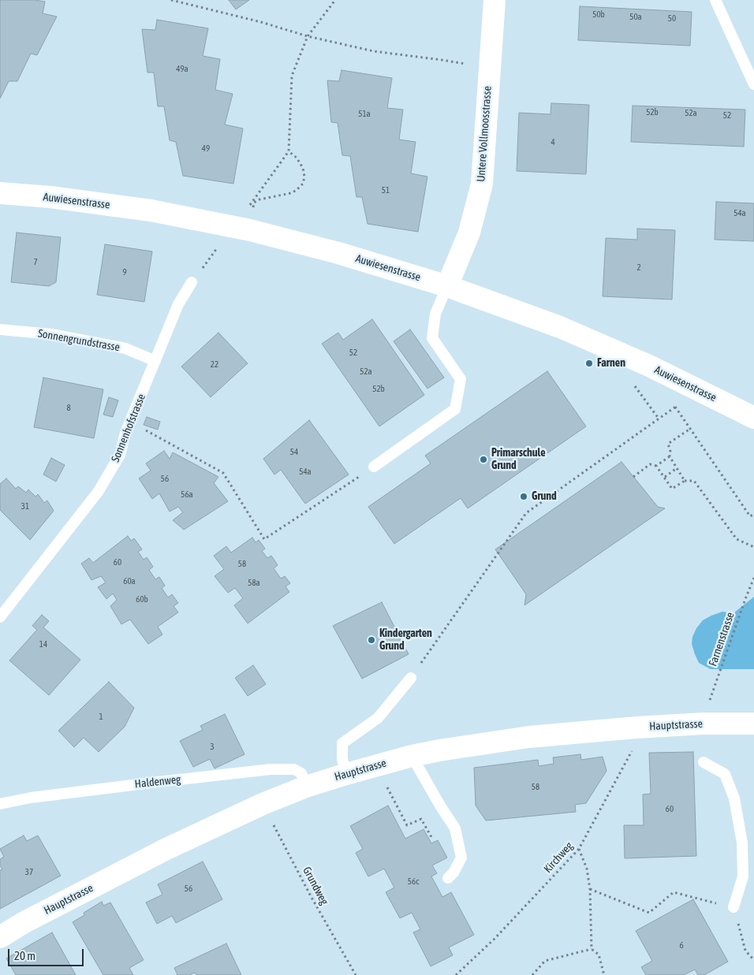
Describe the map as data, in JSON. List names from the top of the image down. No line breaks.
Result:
{"streets":{"street":["Untere Vollmoosstrasse","Auwiesenstrasse","Hauptstrasse"],"lane":["Sonnengrundstrasse","Sonnenhofstrasse","Haldenweg"],"path":["Farnenstrasse","Kirchweg","Grundweg"]},"crossings":[["Untere Vollmoosstrasse","Auwiesenstrasse"],["Sonnengrundstrasse","Sonnenhofstrasse"],["Hauptstrasse","Haldenweg"],["Hauptstrasse","Kirchweg"],["Hauptstrasse","Grundweg"]],"places":["Farnen","Primarschule Grund","Grund","Kindergarten Grund"],"house_numbers":["50b","50a","50","49a","52b","52a","51a","52","4","49","51","54a","7","2","9","52","22","52a","52b","8","54","54a","56","56a","31","60","58","60a","58a","60b","14","1","3","58","60","37","56c","56","6"],"scale_bar":"20 m"}
